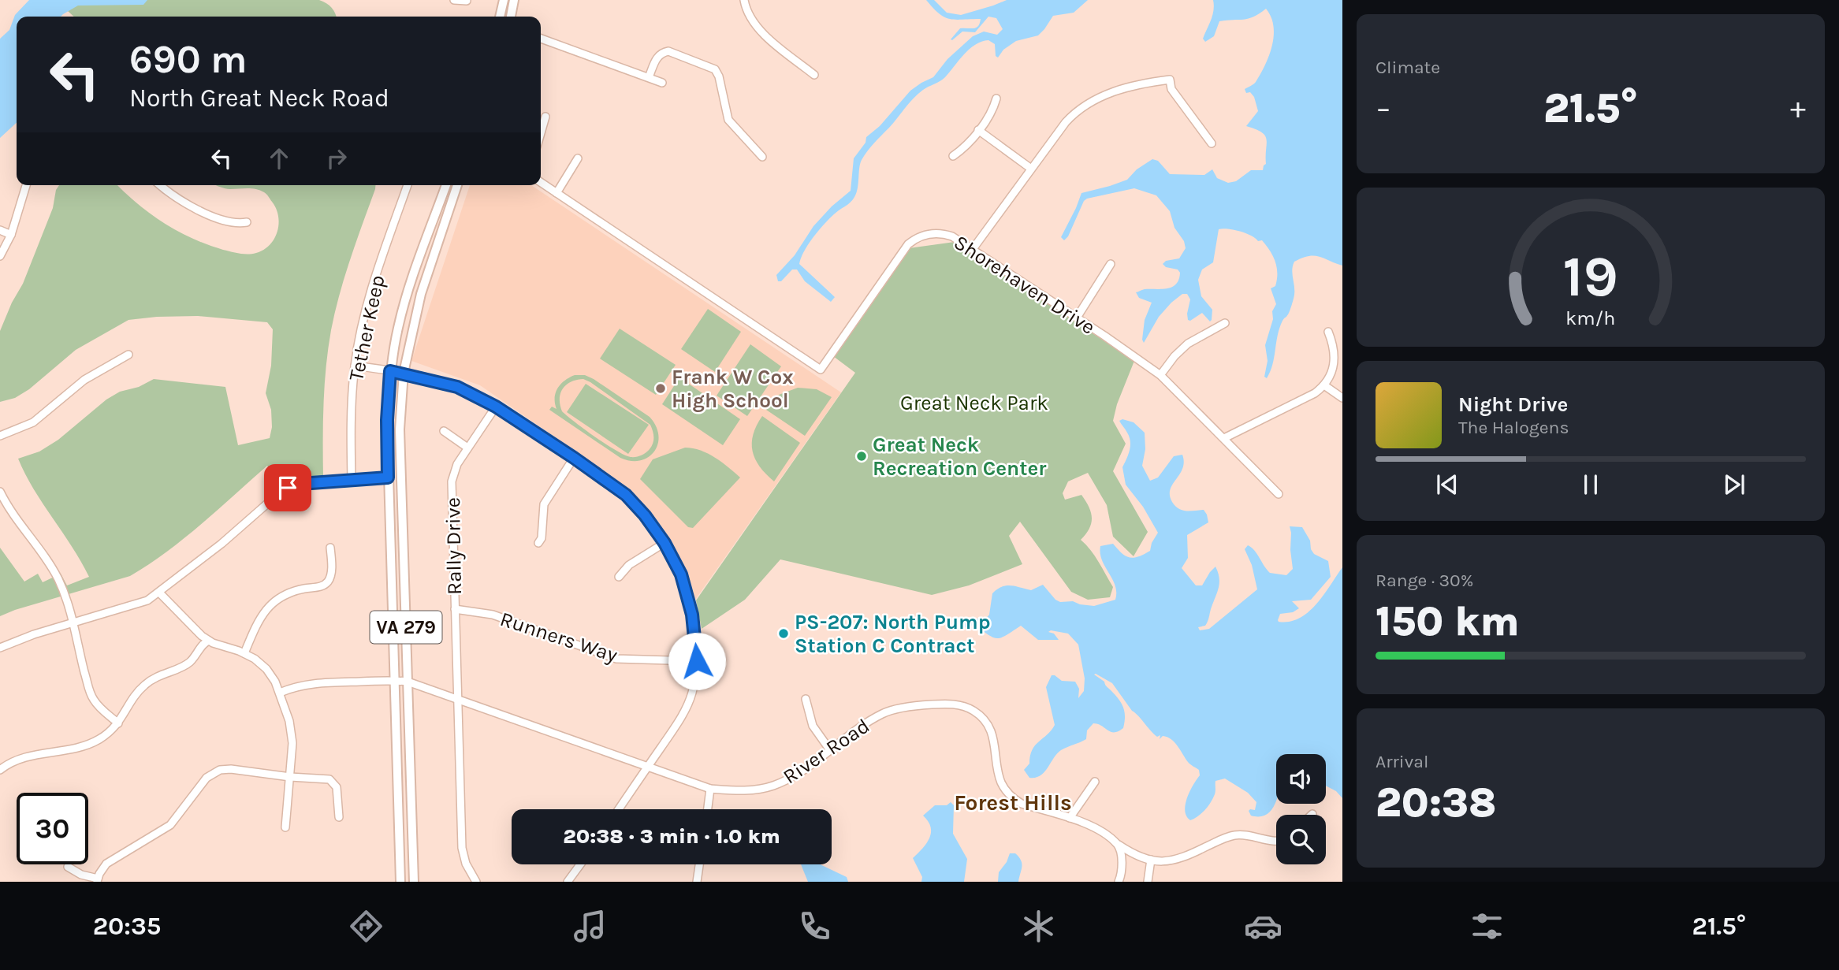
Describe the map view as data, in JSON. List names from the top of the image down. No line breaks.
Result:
{"streets":{"main road":["VA 279"],"street":["Shorehaven Drive","Tether Keep","Rally Drive","Runners Way","River Road"]},"crossings":[["Rally Drive","Runners Way"],["Rally Drive","River Road"],["VA 279","River Road"]],"districts":["Forest Hills"],"parks":["Great Neck Park"],"places":["Frank W Cox High School","Great Neck Recreation Center","PS-207: North Pump Station C Contract"],"page":{"tile":["Climate",["Range · 30%","150 km"],["Arrival","20:38"]],"turn":["690 m","North Great Neck Road"],"heat":["−","21.5°","+"],"song":["Night Drive","The Halogens"],"limit":"30","trip":"20:38 · 3 min · 1.0 km","tabs":["20:35","21.5°"],"gauge":["19","km/h"]}}
